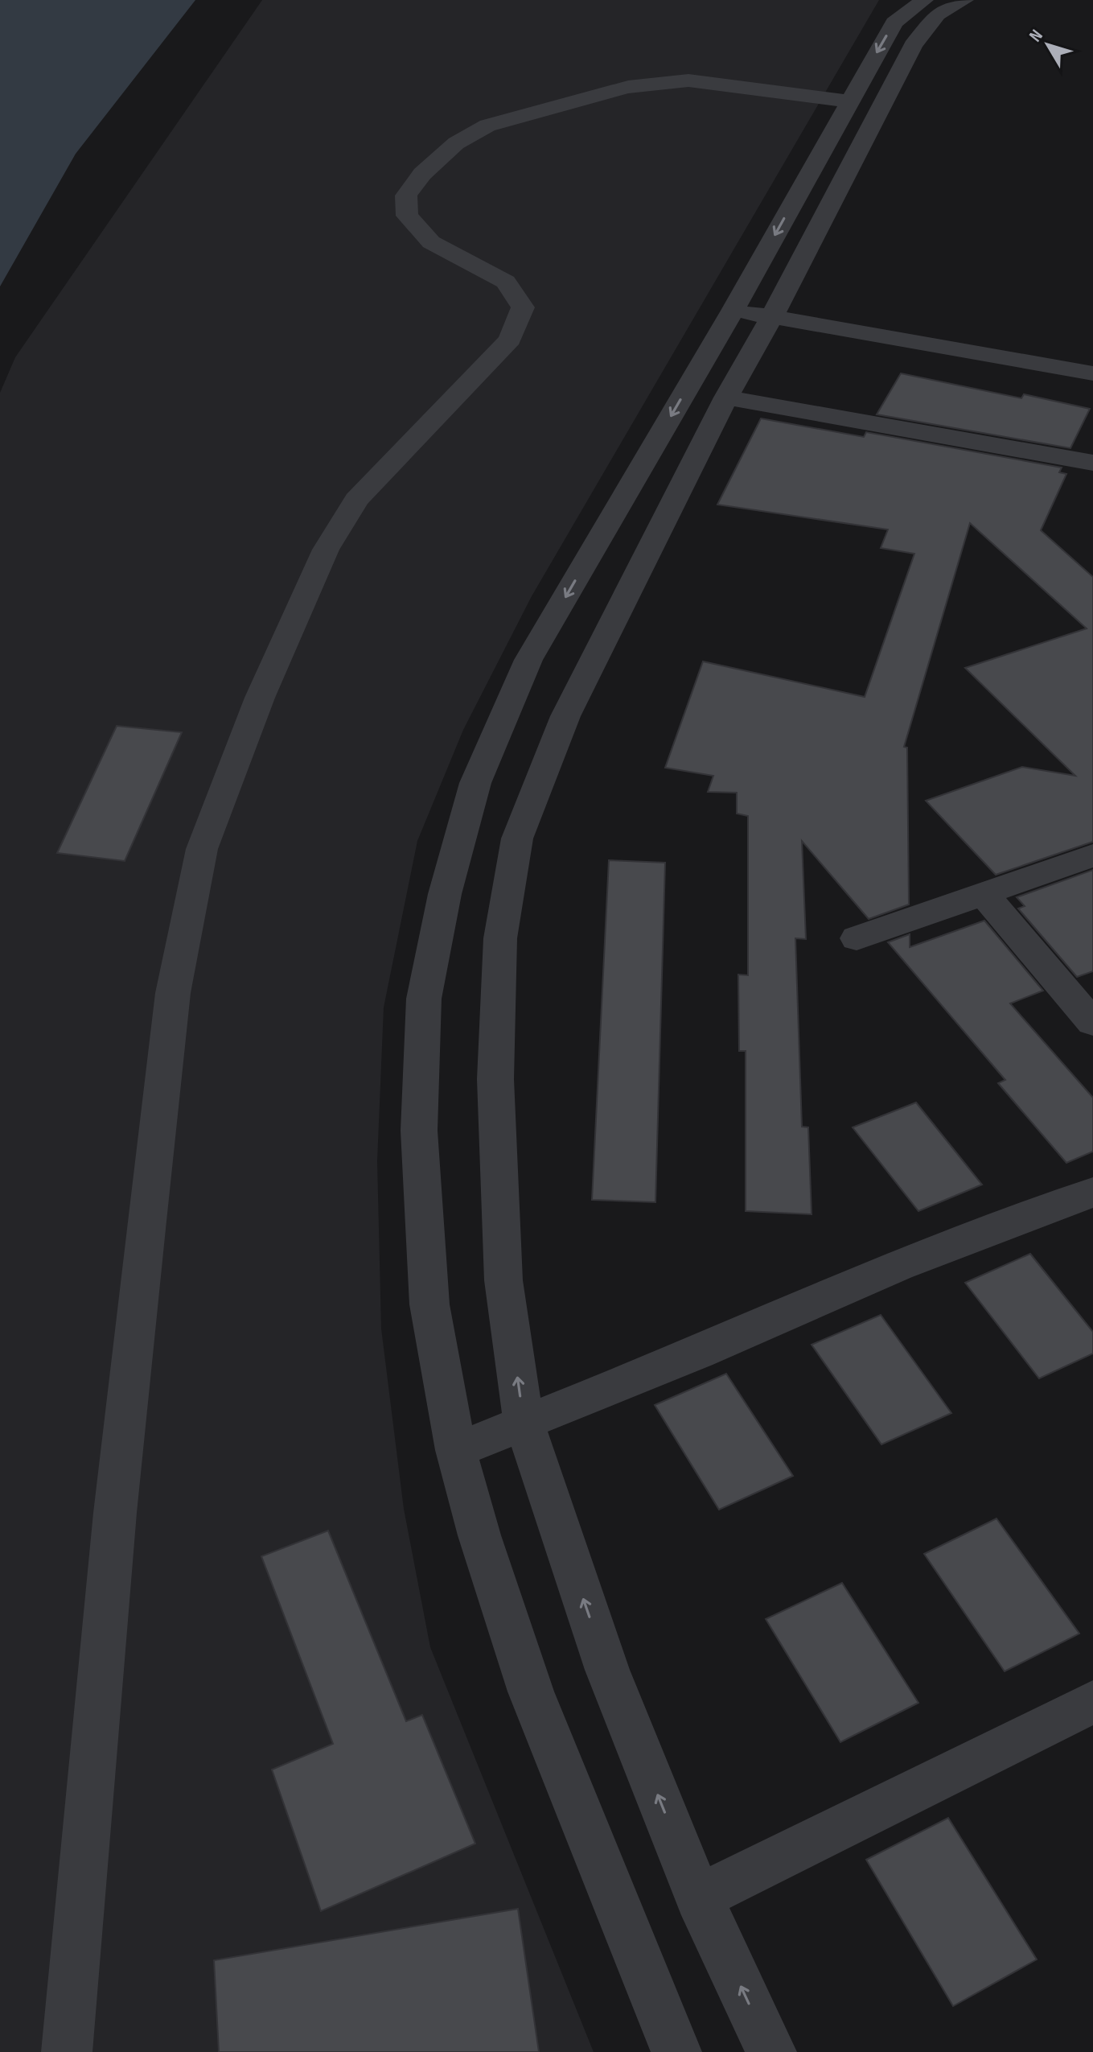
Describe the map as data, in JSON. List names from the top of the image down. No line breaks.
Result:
{"north":"top left"}
